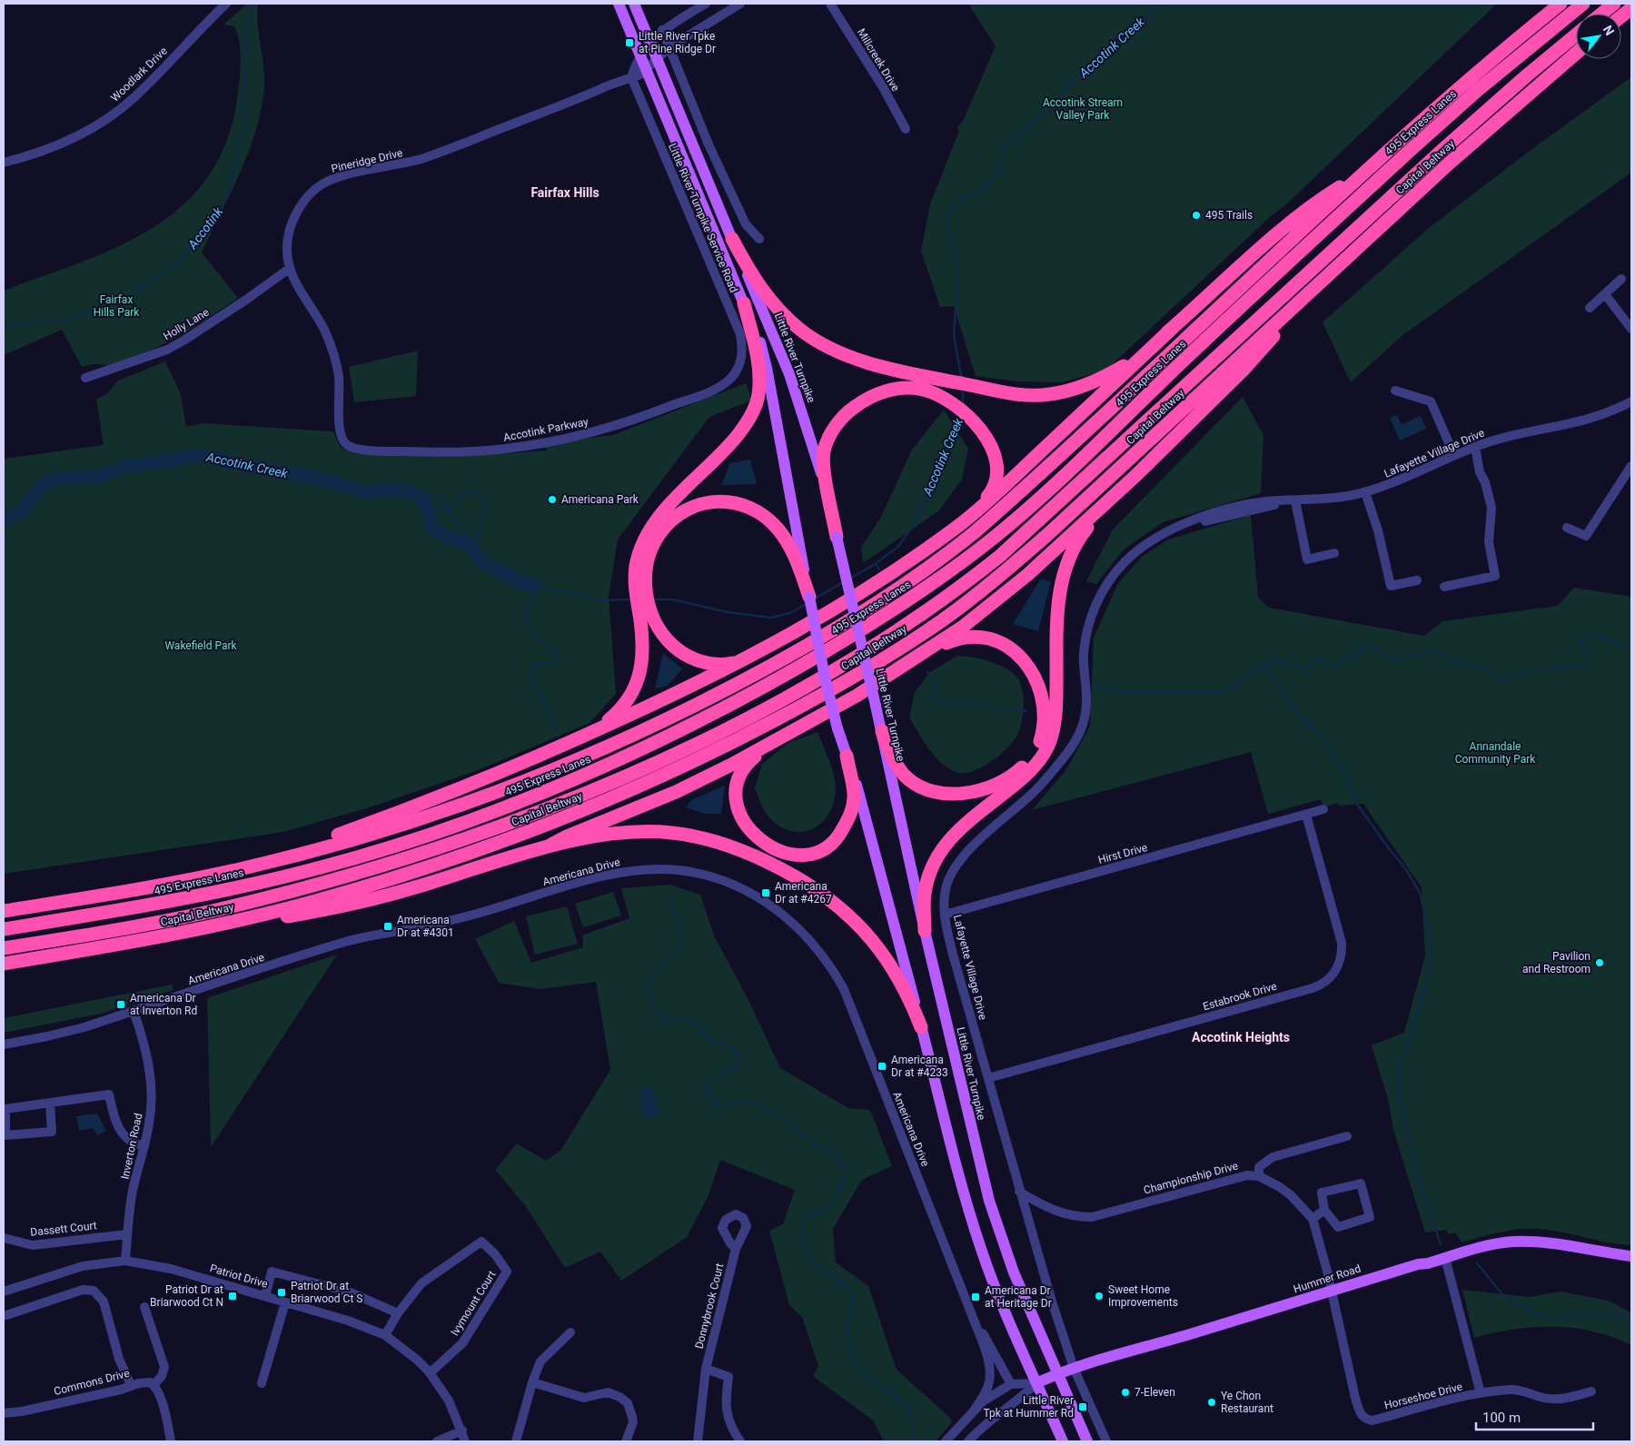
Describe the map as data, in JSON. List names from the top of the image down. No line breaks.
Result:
{"streets":{"highway":["495 Express Lanes","Capital Beltway"],"main road":["Little River Turnpike","Hummer Road"],"street":["Millcreek Drive","Woodlark Drive","Pineridge Drive","Little River Turnpike Service Road","Holly Lane","Accotink Parkway","Lafayette Village Drive","Hirst Drive","Americana Drive","Estabrook Drive","Inverton Road","Championship Drive","Dassett Court","Patriot Drive","Ivymount Court","Donnybrook Court","Commons Drive","Horseshoe Drive"]},"crossings":[["Pineridge Drive","Little River Turnpike Service Road"],["Pineridge Drive","Holly Lane"],["Pineridge Drive","Accotink Parkway"],["Little River Turnpike Service Road","Accotink Parkway"],["Little River Turnpike","Hummer Road"],["Lafayette Village Drive","Hirst Drive"],["Lafayette Village Drive","Estabrook Drive"],["Lafayette Village Drive","Championship Drive"],["Lafayette Village Drive","Hummer Road"],["Hirst Drive","Estabrook Drive"],["Americana Drive","Inverton Road"],["Inverton Road","Dassett Court"],["Inverton Road","Patriot Drive"],["Patriot Drive","Ivymount Court"],["Hummer Road","Horseshoe Drive"]],"districts":["Fairfax Hills","Accotink Heights"],"water":["Accotink Creek","Accotink"],"parks":["Accotink Stream Valley Park","Fairfax Hills Park","Wakefield Park","Annandale Community Park"],"places":{"transit":["Little River Tpke at Pine Ridge Dr","Americana Dr at #4267","Americana Dr at #4301","Americana Dr at Inverton Rd","Americana Dr at #4233","Patriot Dr at Briarwood Ct S","Patriot Dr at Briarwood Ct N","Americana Dr at Heritage Dr","Little River Tpk at Hummer Rd"],"other":["495 Trails","Americana Park","Pavilion and Restroom","Sweet Home Improvements","7-Eleven","Ye Chon Restaurant"]},"scale_bar":"100 m","north":"top right"}
